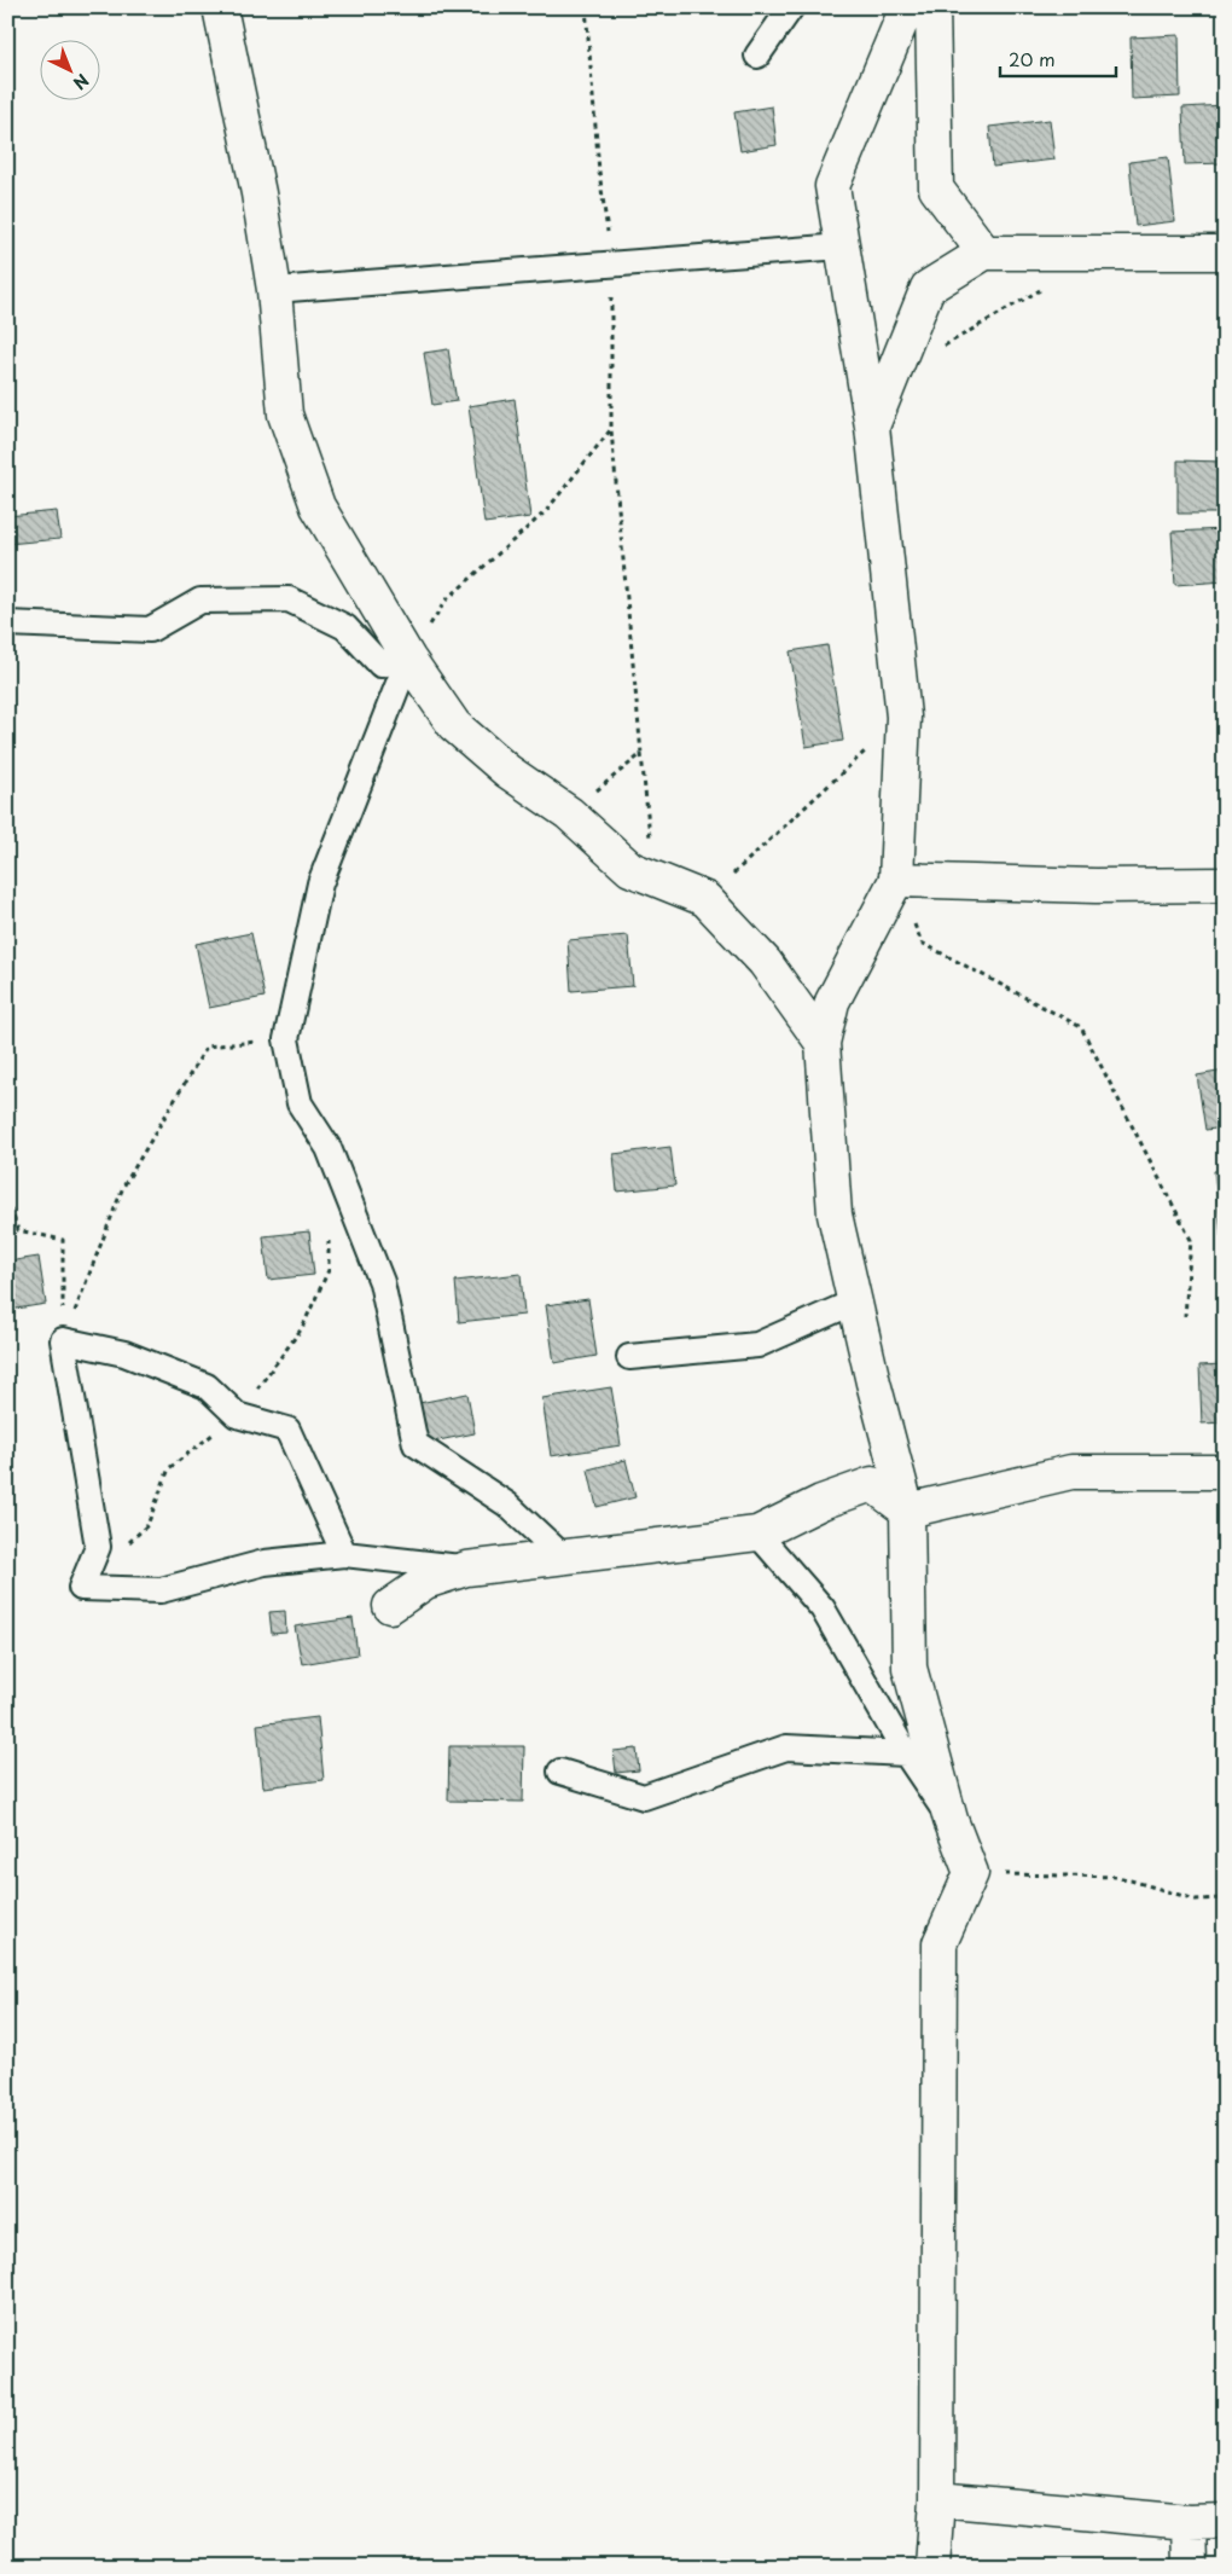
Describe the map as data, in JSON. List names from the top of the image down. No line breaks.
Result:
{"scale_bar":"20 m","north":"bottom right"}
